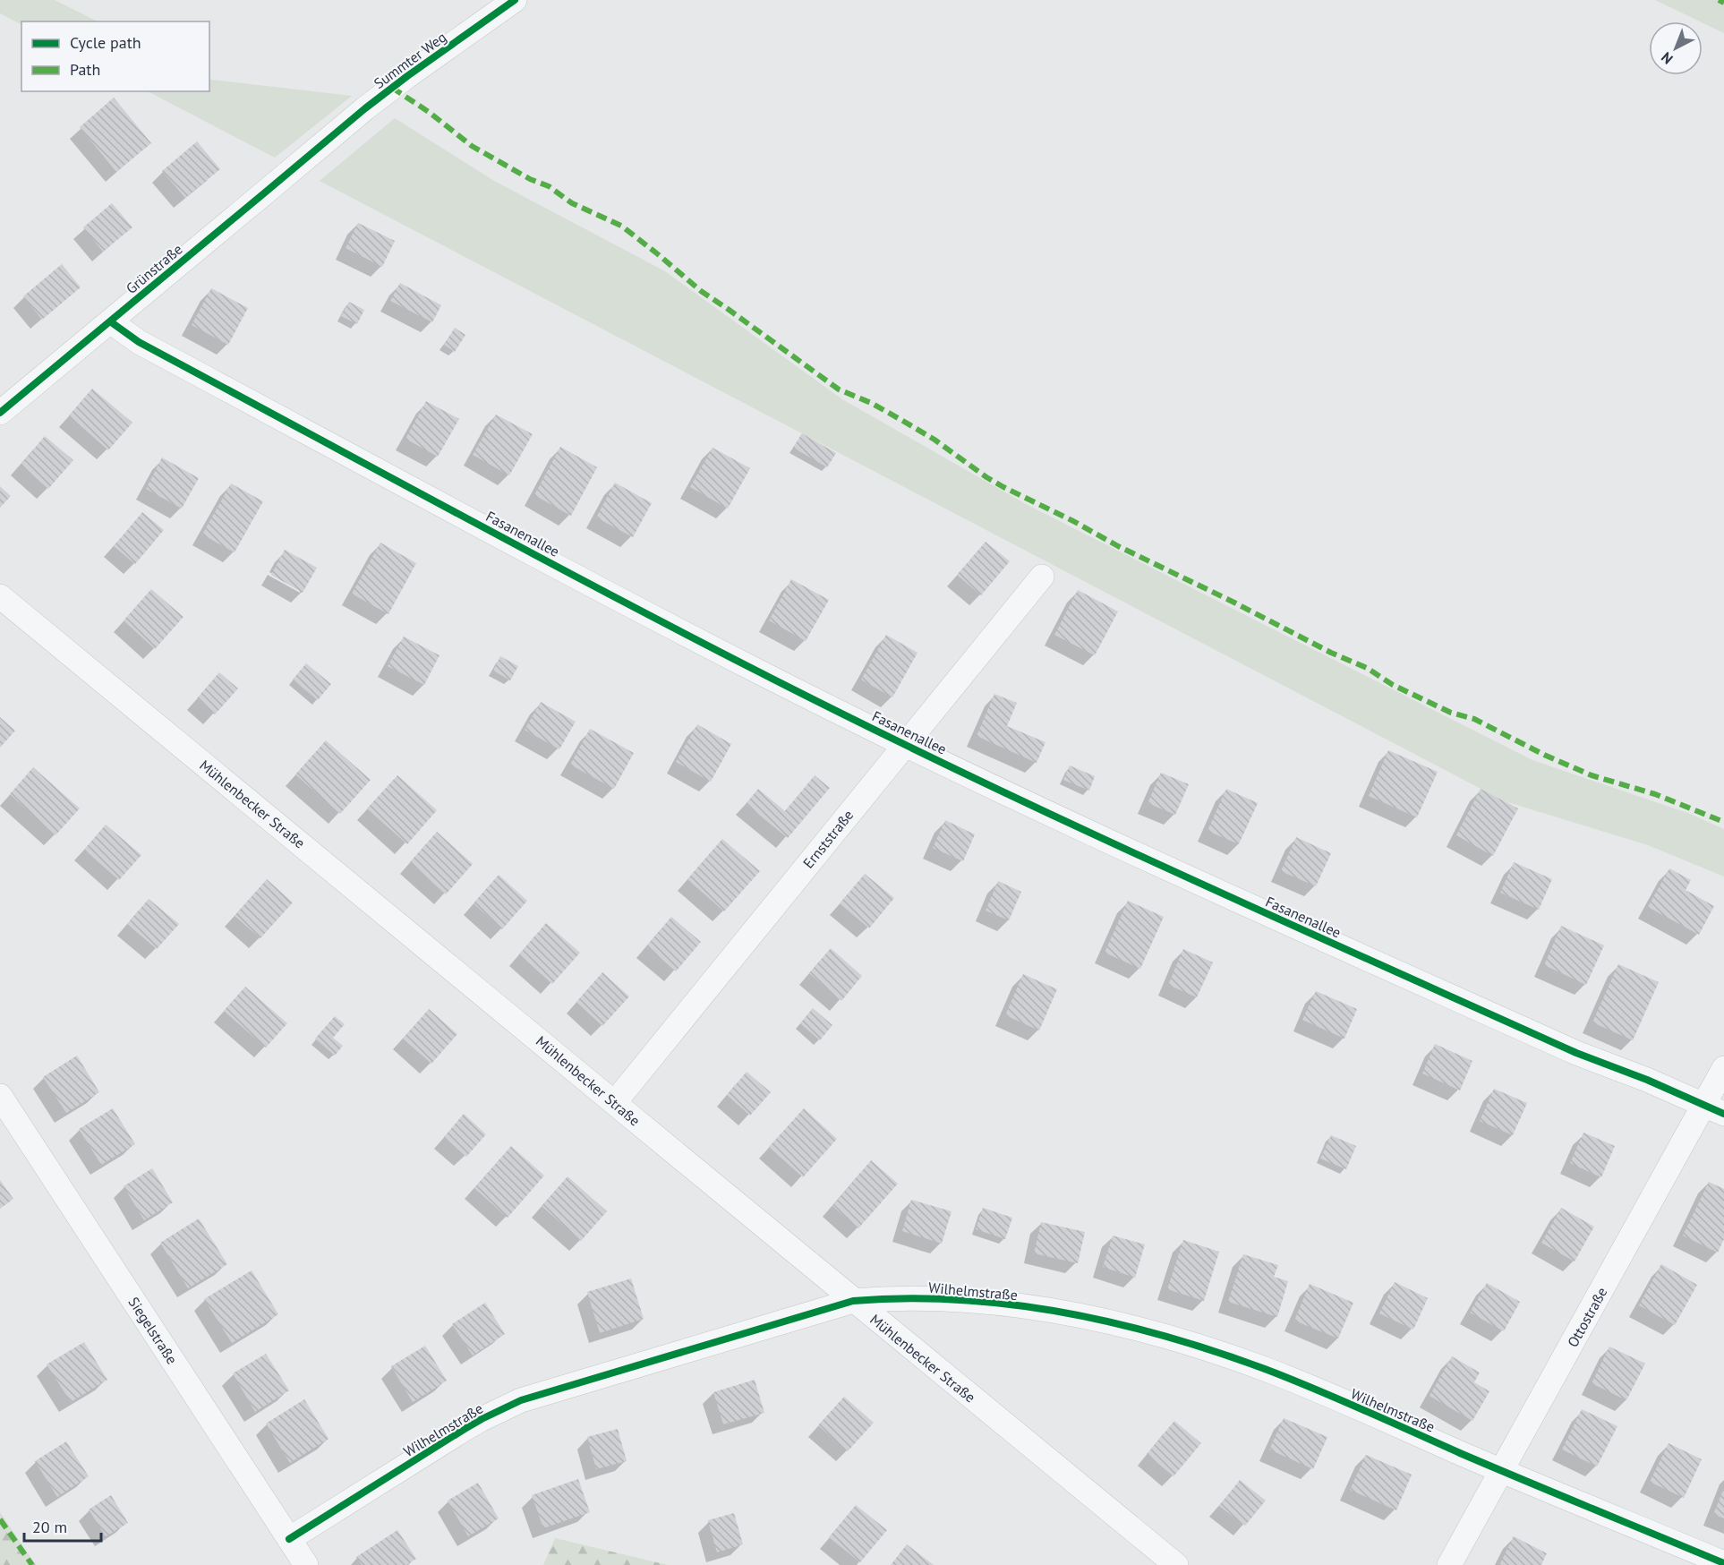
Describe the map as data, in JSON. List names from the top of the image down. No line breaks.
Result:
{"streets":{"street":["Summter Weg","Grünstraße","Fasanenallee","Mühlenbecker Straße","Ernststraße","Wilhelmstraße","Ottostraße","Siegelstraße"]},"crossings":[["Summter Weg","Grünstraße"],["Grünstraße","Fasanenallee"],["Fasanenallee","Ernststraße"],["Fasanenallee","Ottostraße"],["Mühlenbecker Straße","Ernststraße"],["Mühlenbecker Straße","Wilhelmstraße"],["Wilhelmstraße","Ottostraße"],["Wilhelmstraße","Siegelstraße"]],"legend":["Cycle path","Path"],"scale_bar":"20 m","north":"bottom left"}
